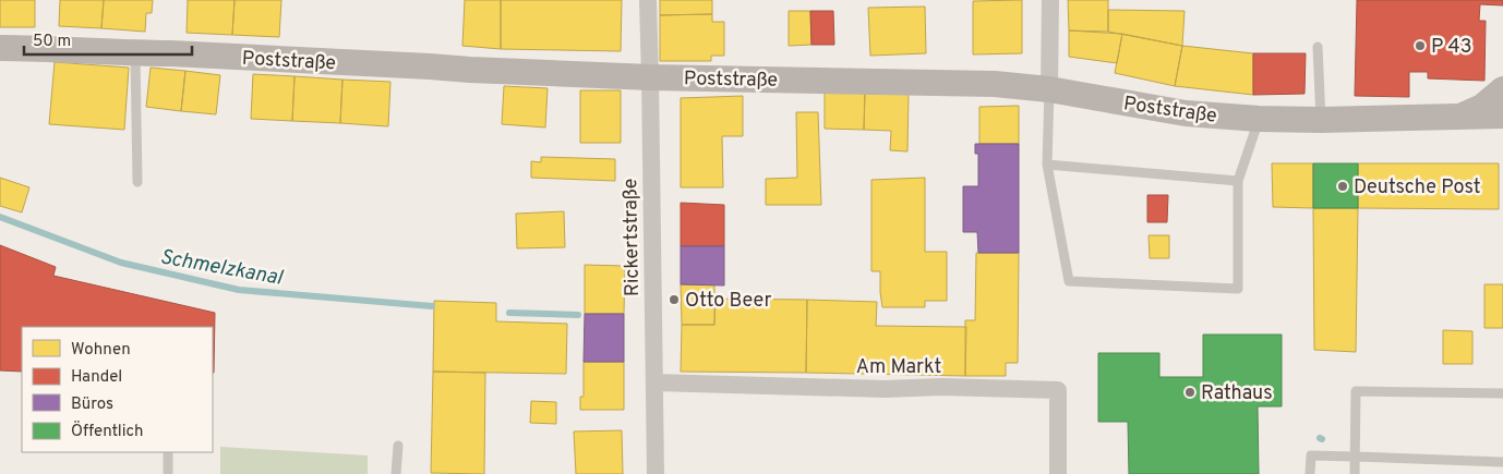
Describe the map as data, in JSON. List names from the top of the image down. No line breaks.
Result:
{"streets":{"main road":["Poststraße"],"street":["Rickertstraße","Am Markt"]},"crossings":[["Poststraße","Rickertstraße"],["Rickertstraße","Am Markt"]],"water":["Schmelzkanal"],"places":["P 43","Deutsche Post","Otto Beer","Rathaus"],"legend":["Wohnen","Handel","Büros","Öffentlich"],"scale_bar":"50 m"}
